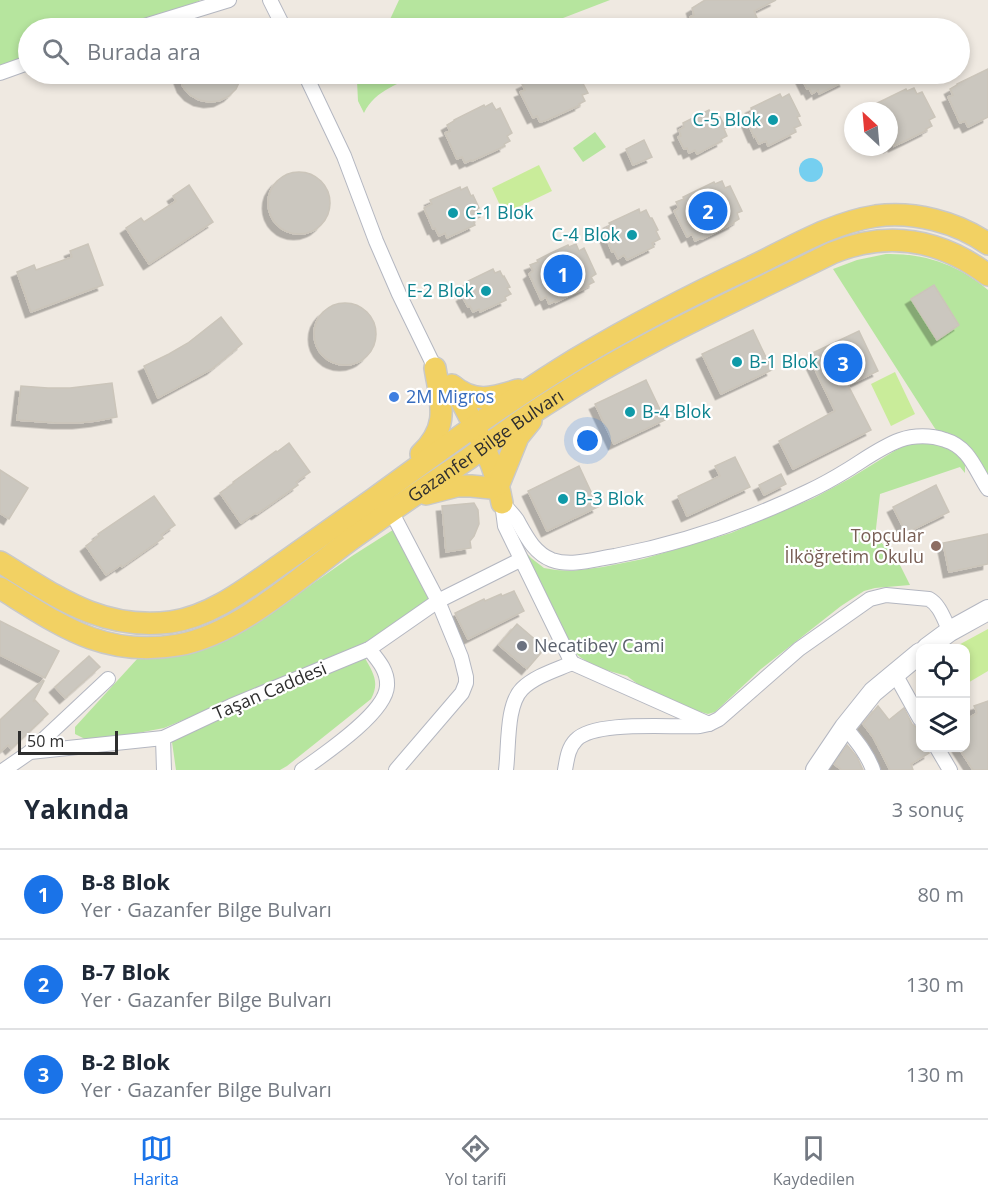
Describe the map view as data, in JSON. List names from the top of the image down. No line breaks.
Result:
{"streets":{"main road":["Gazanfer Bilge Bulvarı"],"street":["Taşan Caddesi"]},"places":["C-5 Blok","C-1 Blok","C-4 Blok","E-2 Blok","B-1 Blok","2M Migros","B-4 Blok","B-3 Blok","Topçular İlköğretim Okulu","Necatibey Cami"],"scale_bar":"50 m","north":"top left","page":{"search":"Burada ara","pins":["2","1","3"],"scale":"50 m","heading":["Yakında","3 sonuç"],"list":[{"mark":"1","name":"B-8 Blok","note":"Yer · Gazanfer Bilge Bulvarı","value":"80 m"},{"mark":"2","name":"B-7 Blok","note":"Yer · Gazanfer Bilge Bulvarı","value":"130 m"},{"mark":"3","name":"B-2 Blok","note":"Yer · Gazanfer Bilge Bulvarı","value":"130 m"}],"nav":["Harita","Yol tarifi","Kaydedilen"]}}
